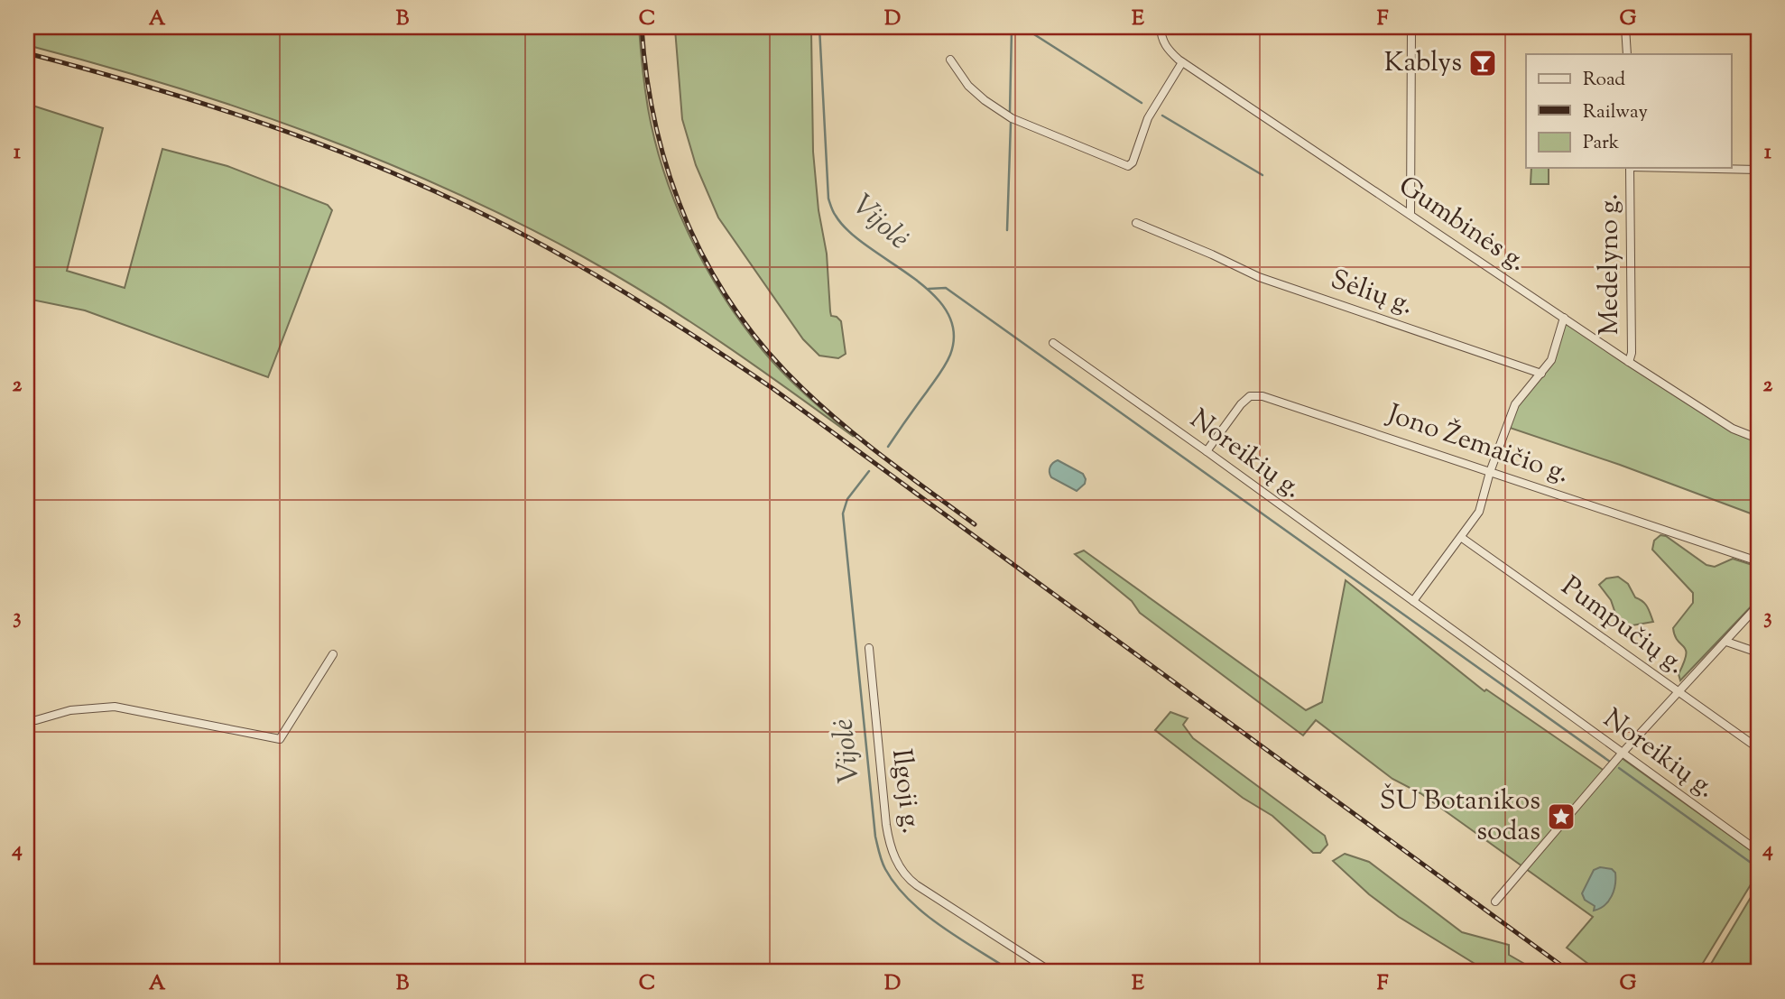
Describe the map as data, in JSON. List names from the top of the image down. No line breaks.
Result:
{"streets":{"street":["Gumbinės g.","Medelyno g.","Sėlių g.","Jono Žemaičio g.","Noreikių g.","Pumpučių g.","Ilgoji g."]},"crossings":[["Gumbinės g.","Medelyno g."],["Jono Žemaičio g.","Noreikių g."]],"water":["Vijolė"],"places":{"bar":["Kablys"],"place":["ŠU Botanikos sodas"]},"legend":["Road","Railway","Park"],"grid":{"columns":["A","B","C","D","E","F","G"],"rows":["1","2","3","4"]}}
